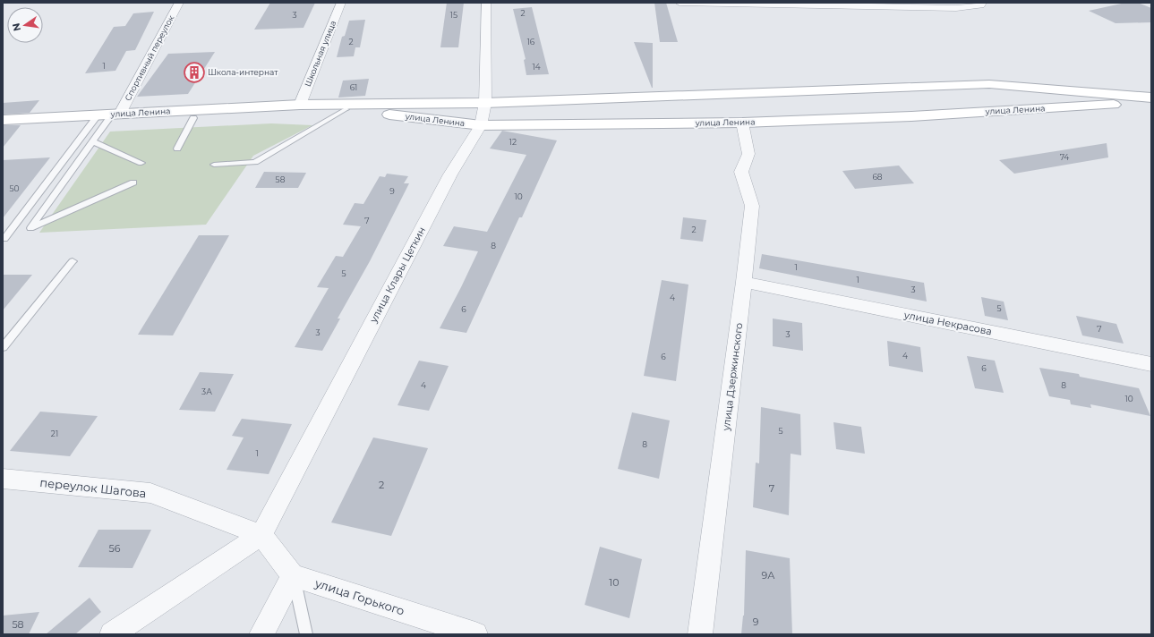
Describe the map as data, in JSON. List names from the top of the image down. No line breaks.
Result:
{"streets":{"main road":["улица Ленина"],"street":["Школьная улица","Спортивный переулок","улица Клары Цеткин","улица Некрасова","улица Дзержинского","переулок Шагова","улица Горького"]},"crossings":[["Школьная улица","улица Ленина"],["Спортивный переулок","улица Ленина"],["улица Ленина","улица Клары Цеткин"],["улица Ленина","улица Дзержинского"],["улица Клары Цеткин","переулок Шагова"],["улица Некрасова","улица Дзержинского"]],"places":{"building":["Школа-интернат"]},"house_numbers":["2","3","15","2","16","1","14","61","12","74","68","58","50","9","10","7","2","8","1","5","1","3","4","5","6","7","3","3","4","6","6","4","8","3А","10","5","21","8","1","2","7","56","9А","10","9","58"],"north":"left"}
